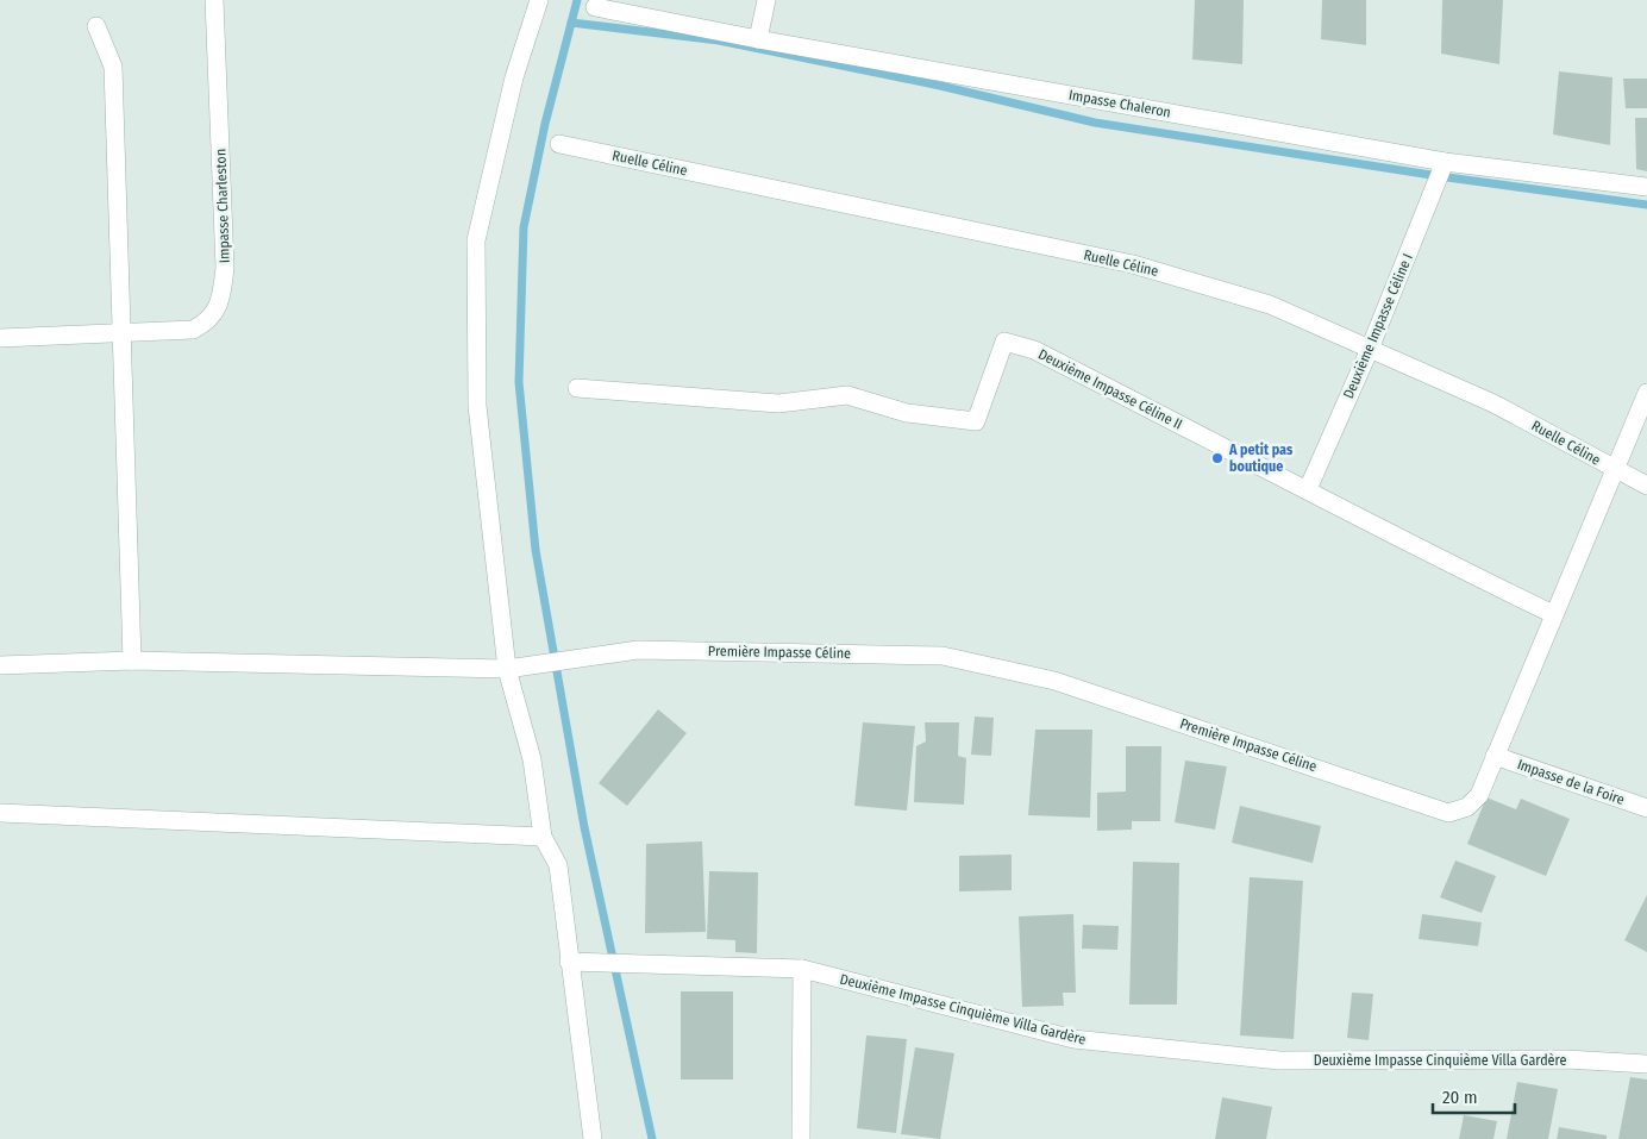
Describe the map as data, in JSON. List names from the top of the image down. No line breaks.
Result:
{"streets":{"street":["Impasse Chaleron","Ruelle Céline","Impasse Charleston","Deuxième Impasse Céline I","Deuxième Impasse Céline II","Première Impasse Céline","Impasse de la Foire","Deuxième Impasse Cinquième Villa Gardère"]},"crossings":[["Impasse Chaleron","Deuxième Impasse Céline I"],["Ruelle Céline","Deuxième Impasse Céline I"],["Ruelle Céline","Première Impasse Céline"],["Deuxième Impasse Céline I","Deuxième Impasse Céline II"],["Deuxième Impasse Céline II","Première Impasse Céline"],["Première Impasse Céline","Impasse de la Foire"]],"places":["A petit pas boutique"],"scale_bar":"20 m"}
